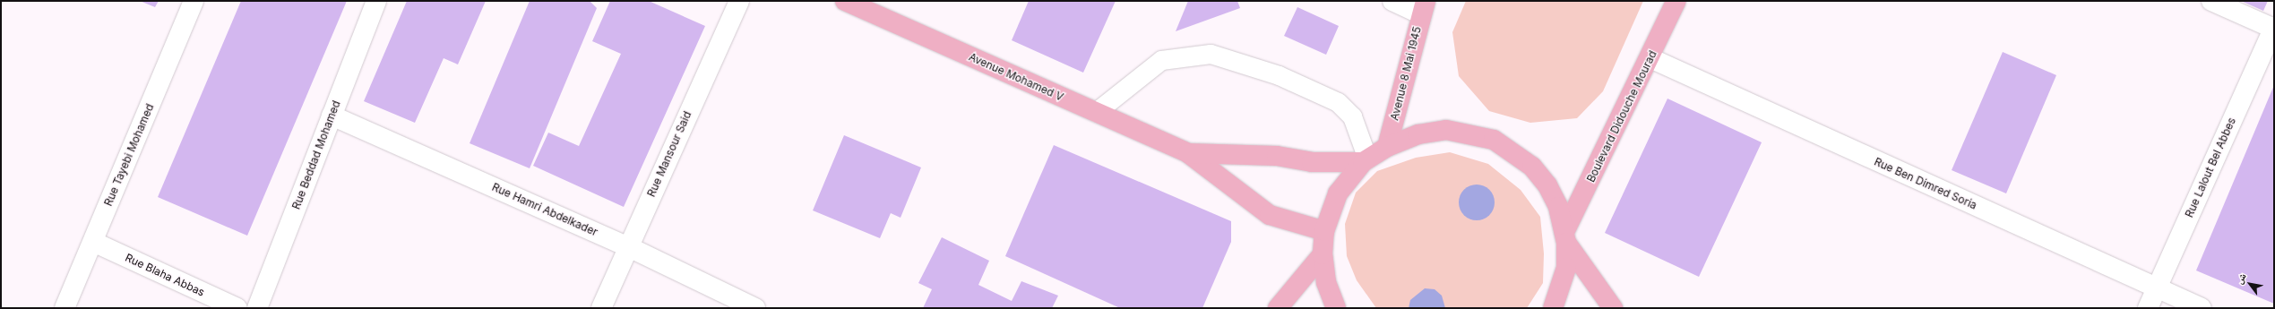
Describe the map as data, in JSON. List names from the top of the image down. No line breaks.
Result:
{"streets":{"main road":["Avenue 8 Mai 1945","Avenue Mohamed V","Boulevard Didouche Mourad"],"street":["Rue Mansour Said","Rue Tayebi Mohamed","Rue Beddad Mohamed","Rue Lalout Bel Abbes","Rue Ben Dimred Soria","Rue Hamri Abdelkader","Rue Blaha Abbas"]},"crossings":[["Boulevard Didouche Mourad","Rue Ben Dimred Soria"],["Rue Mansour Said","Rue Hamri Abdelkader"],["Rue Tayebi Mohamed","Rue Blaha Abbas"],["Rue Beddad Mohamed","Rue Hamri Abdelkader"],["Rue Lalout Bel Abbes","Rue Ben Dimred Soria"]],"north":"top left"}
